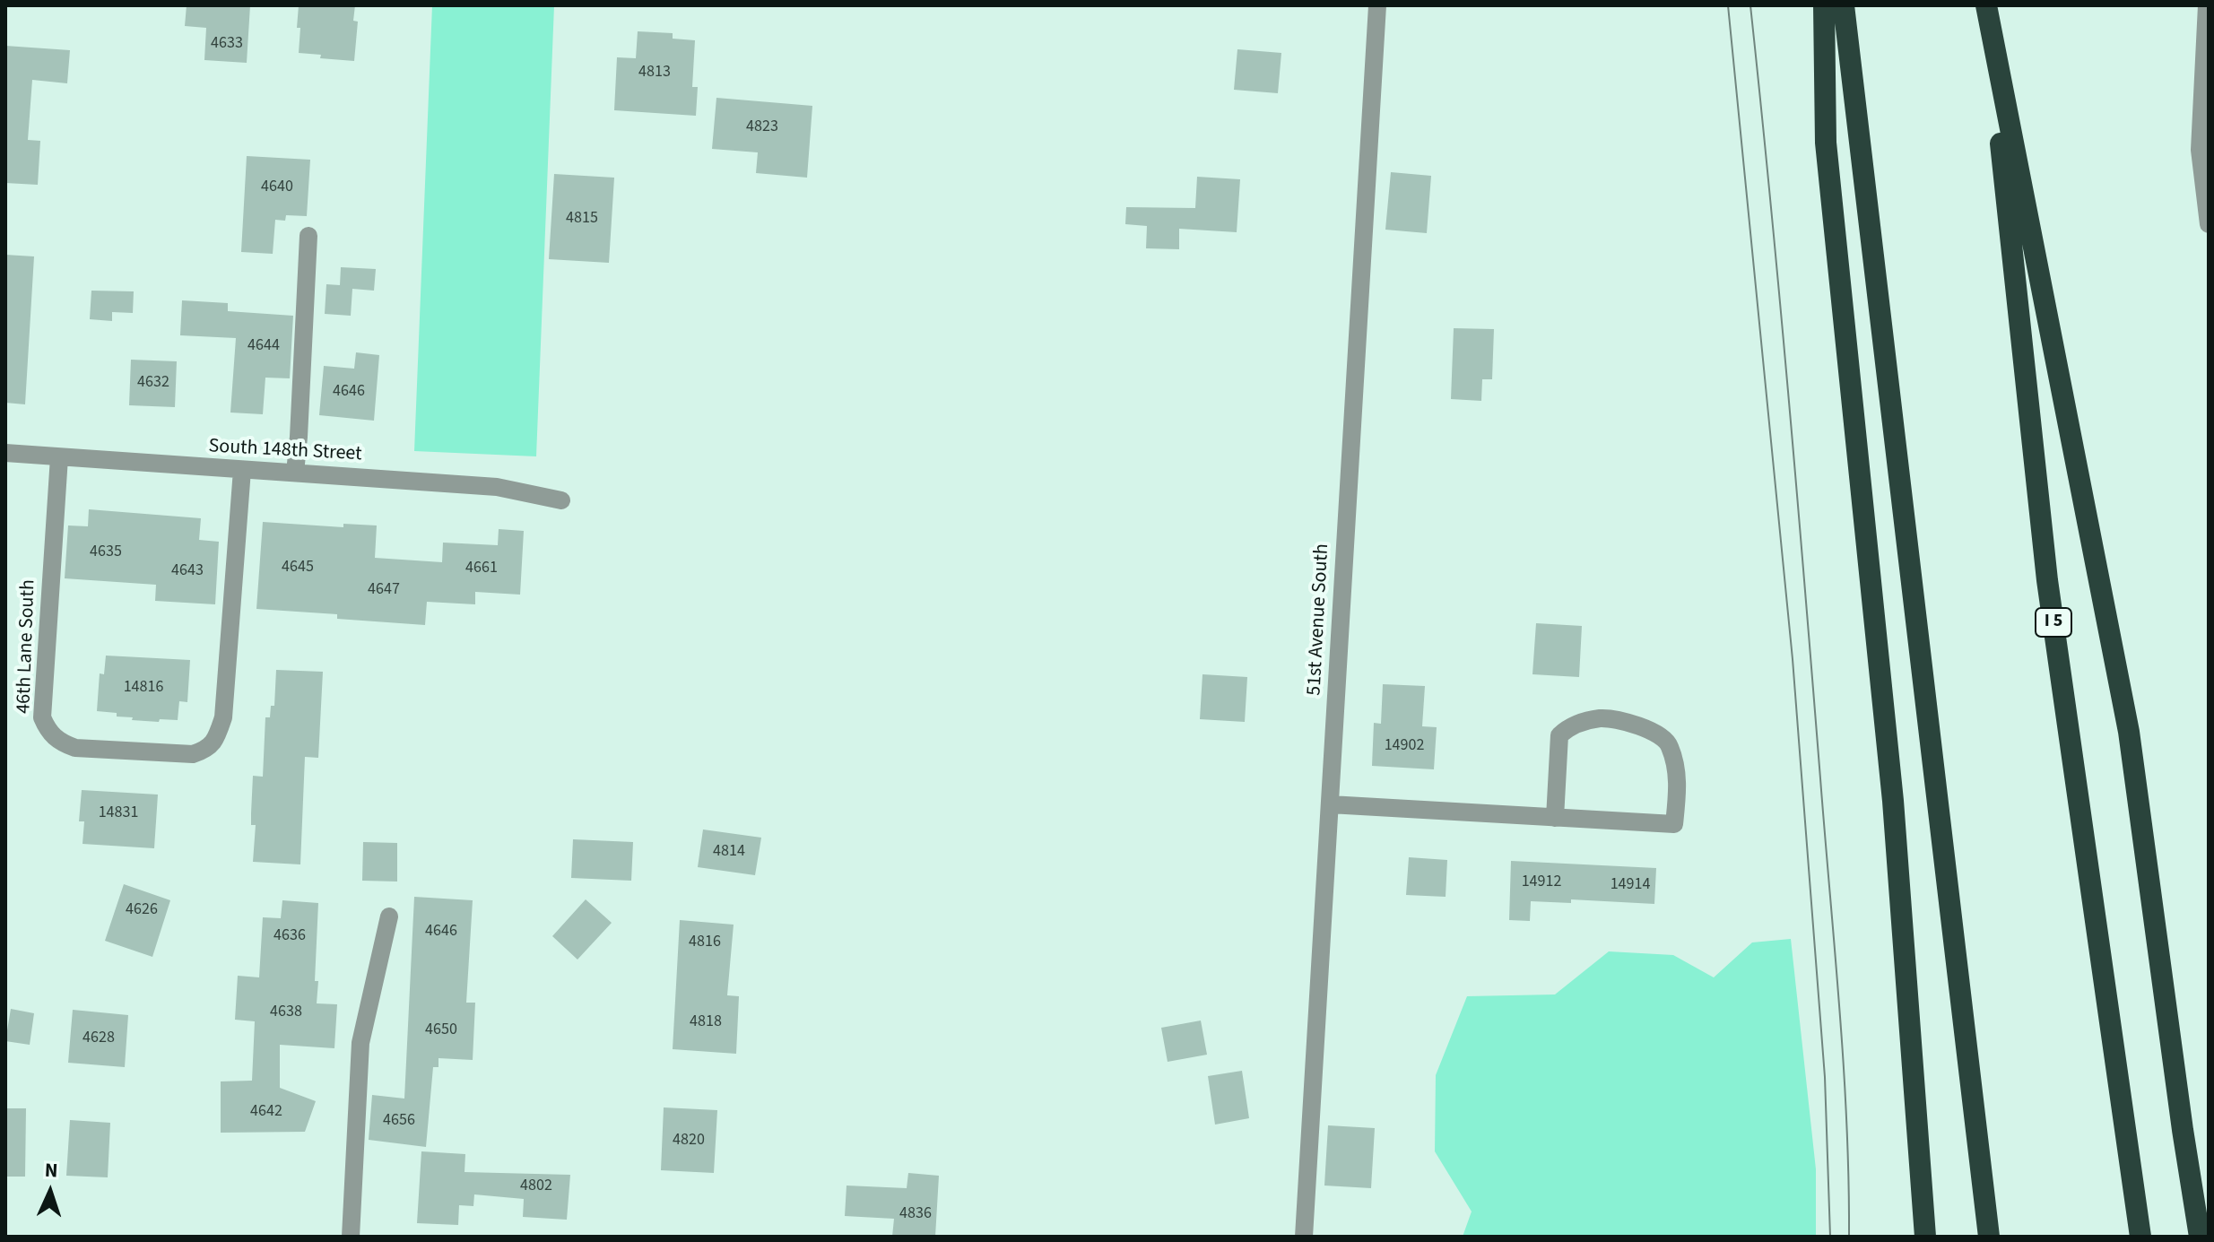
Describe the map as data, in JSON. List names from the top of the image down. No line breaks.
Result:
{"streets":{"highway":["I 5"],"street":["South 148th Street","51st Avenue South","46th Lane South"]},"crossings":[["South 148th Street","46th Lane South"]],"house_numbers":["4633","4813","4823","4640","4815","4644","4632","4646","4635","4645","4661","4643","4647","14816","14902","14831","4814","14912","14914","4626","4646","4636","4816","4638","4818","4650","4628","4642","4656","4820","4802","4836"],"north":"top"}
